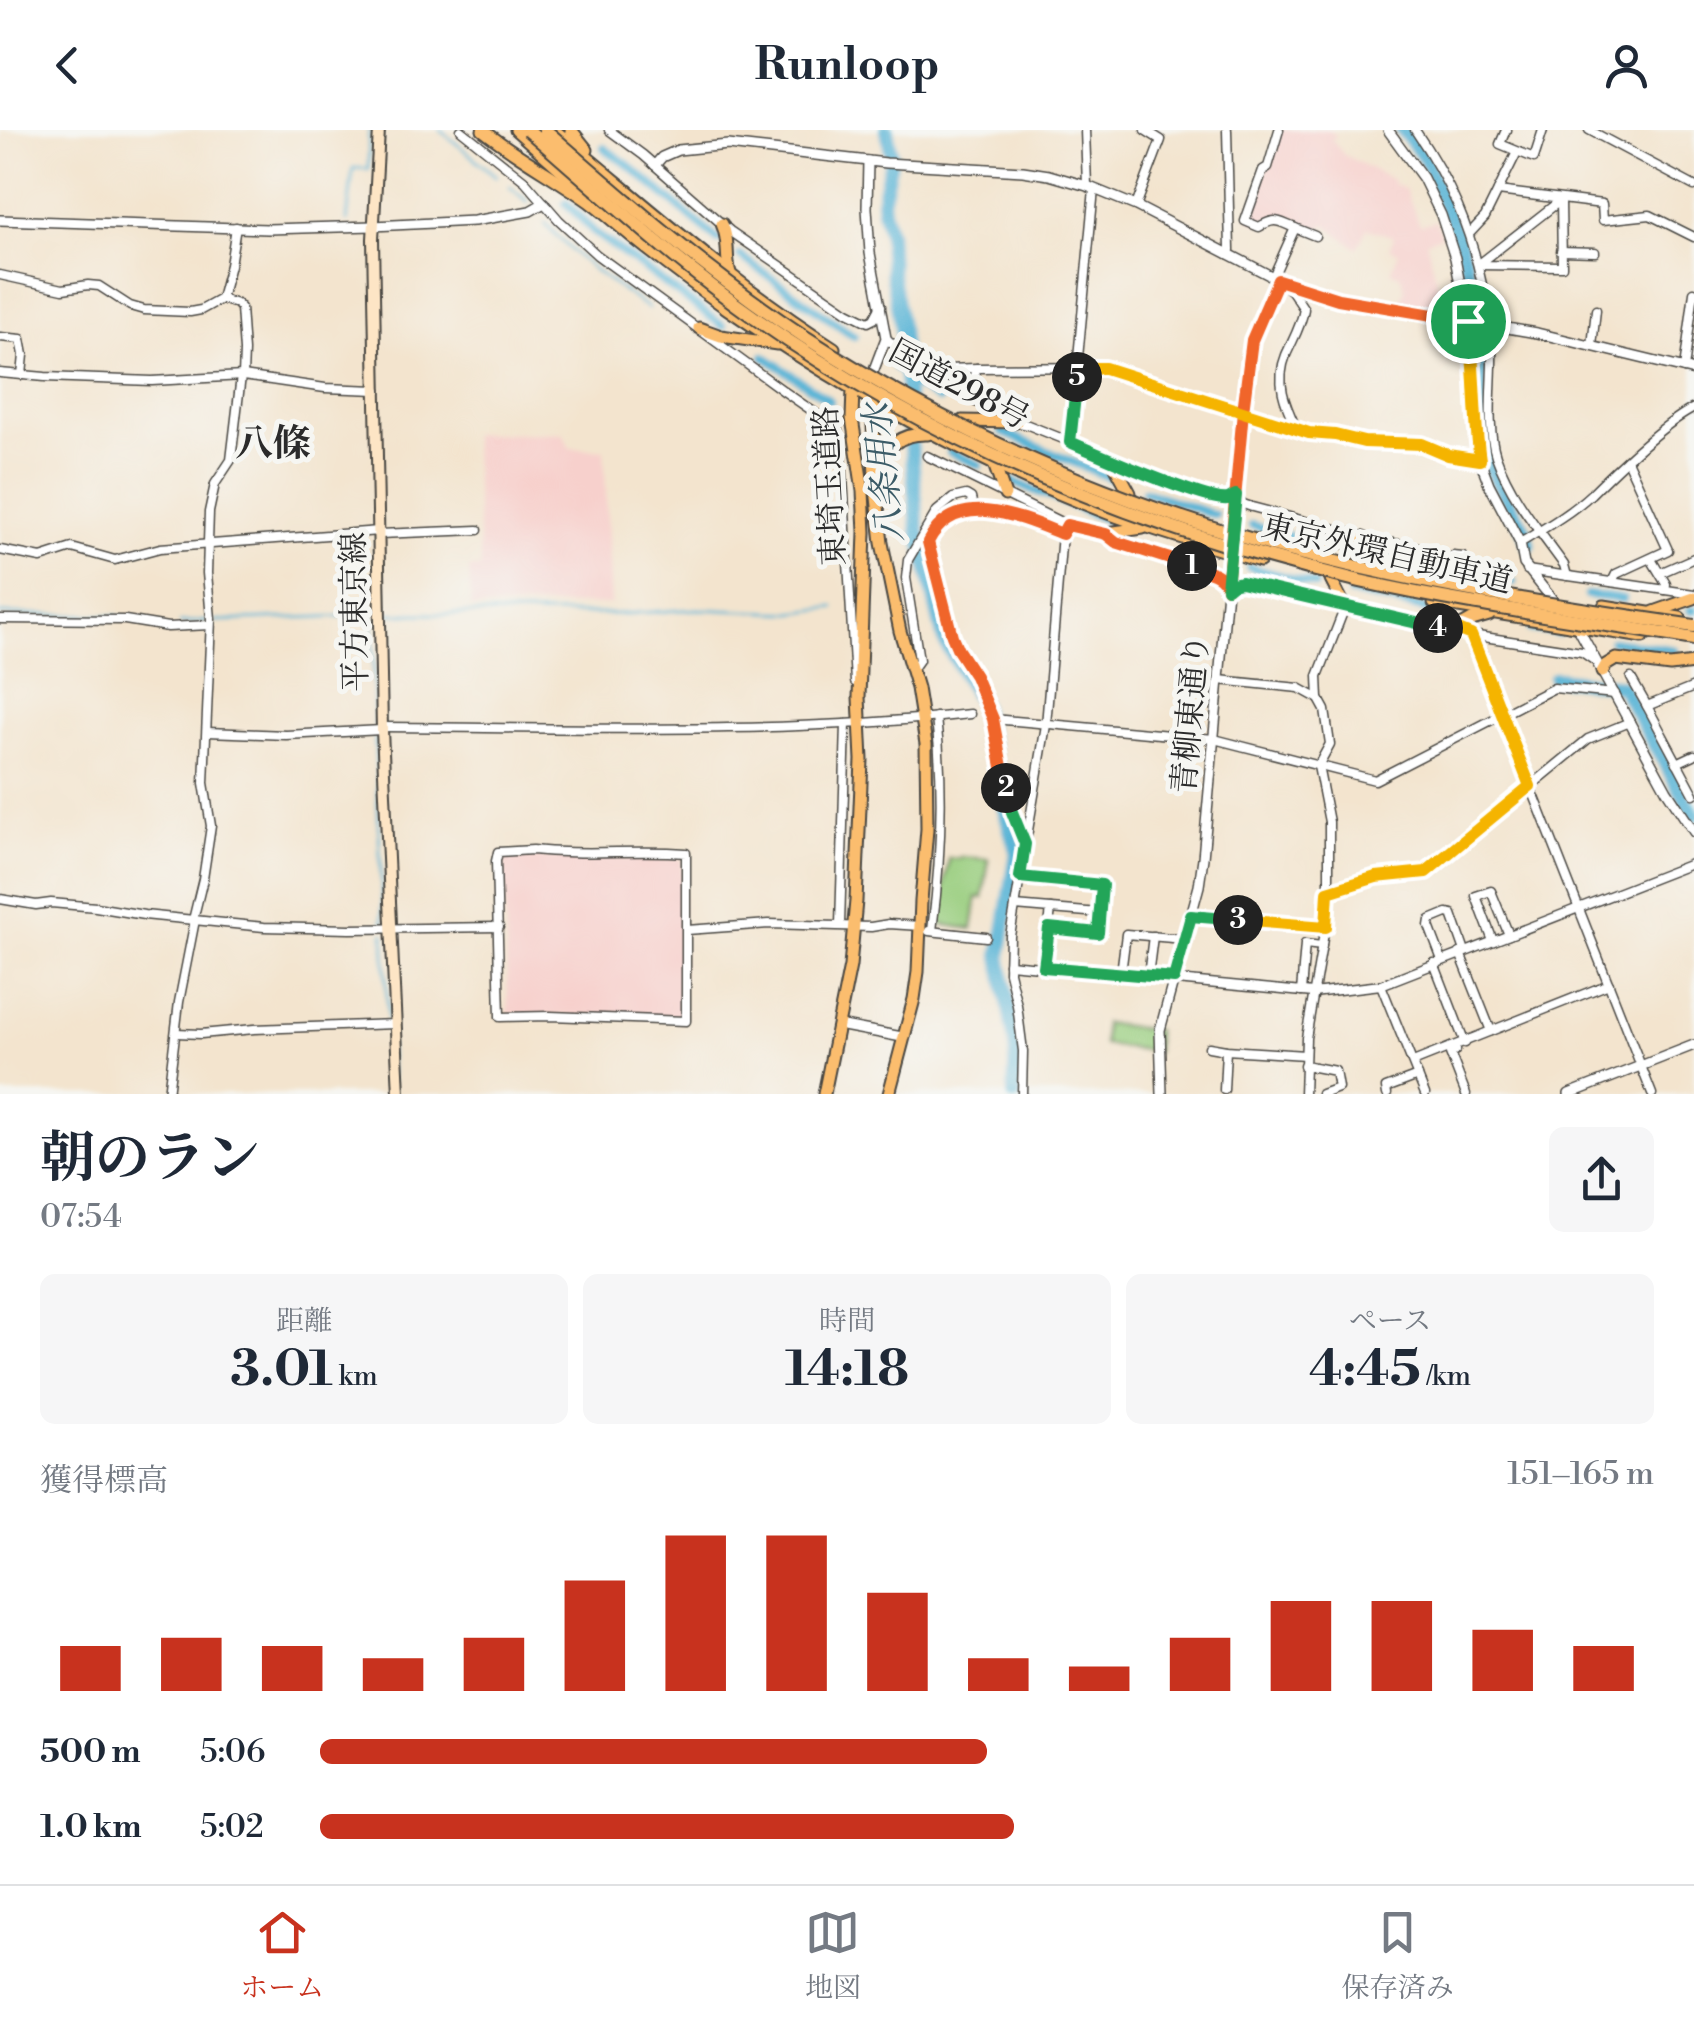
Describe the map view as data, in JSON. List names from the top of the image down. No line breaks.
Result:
{"streets":{"highway":["国道298号","東埼玉道路","東京外環自動車道"],"main road":["平方東京線"],"street":["青柳東通り"]},"crossings":[["国道298号","東埼玉道路"],["国道298号","東京外環自動車道"],["国道298号","青柳東通り"]],"districts":["八條"],"water":["八条用水"],"page":{"header":"Runloop","pins":["5","1","4","2","3"],"heading":["朝のラン","07:54"],"stats":[["距離","3.01 km"],["時間","14:18"],["ペース","4:45 /km"]],"chart":["獲得標高","151–165 m"],"list":[{"name":"500 m","note":"5:06"},{"name":"1.0 km","note":"5:02"}],"tabs":["ホーム","地図","保存済み"]}}
